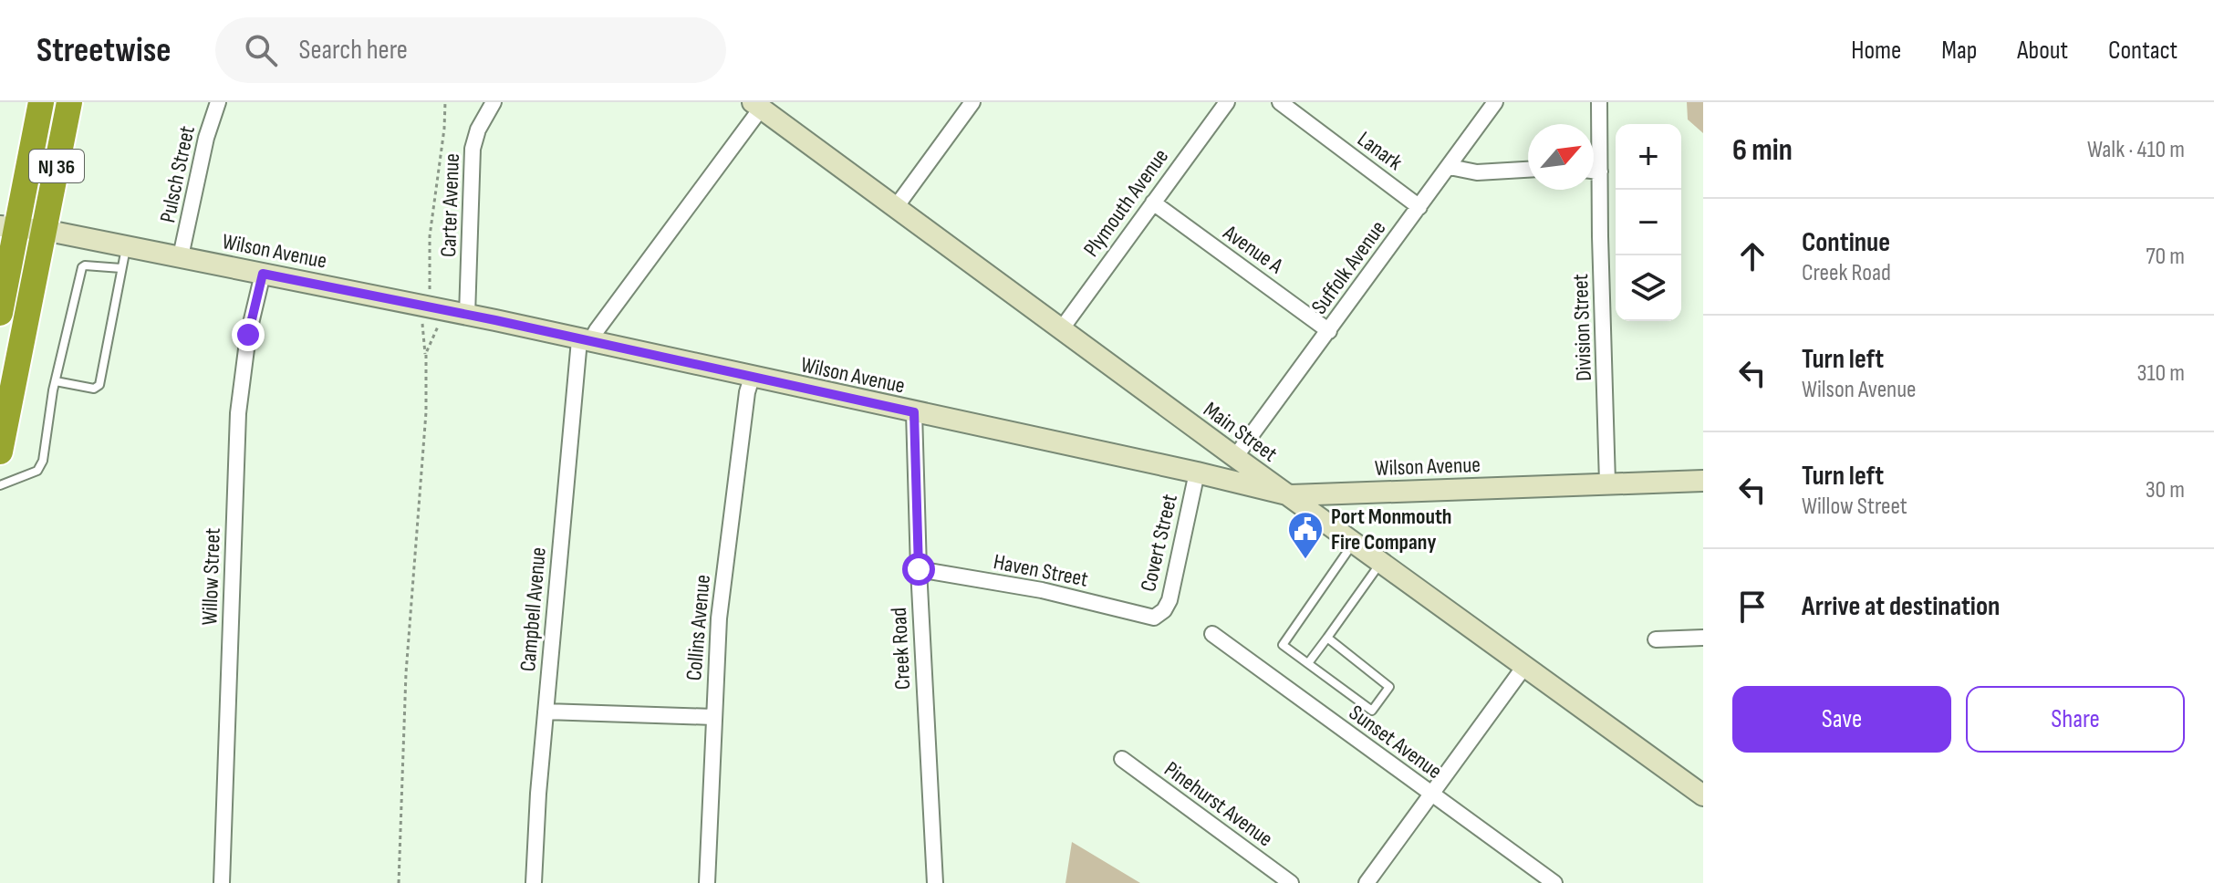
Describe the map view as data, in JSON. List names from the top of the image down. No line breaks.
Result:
{"streets":{"highway":["NJ 36"],"street":["Lanark","Pulsch Street","Plymouth Avenue","Carter Avenue","Avenue A","Wilson Avenue","Suffolk Avenue","Division Street","Main Street","Covert Street","Haven Street","Willow Street","Campbell Avenue","Collins Avenue","Creek Road","Sunset Avenue","Pinehurst Avenue"]},"crossings":[["Lanark","Suffolk Avenue"],["NJ 36","Wilson Avenue"],["Pulsch Street","Wilson Avenue"],["Plymouth Avenue","Avenue A"],["Plymouth Avenue","Main Street"],["Carter Avenue","Wilson Avenue"],["Avenue A","Suffolk Avenue"],["Wilson Avenue","Division Street"],["Wilson Avenue","Main Street"],["Wilson Avenue","Covert Street"],["Wilson Avenue","Willow Street"],["Wilson Avenue","Campbell Avenue"],["Wilson Avenue","Collins Avenue"],["Wilson Avenue","Creek Road"],["Suffolk Avenue","Main Street"],["Main Street","Campbell Avenue"],["Covert Street","Haven Street"],["Haven Street","Creek Road"]],"places":{"public building":["Port Monmouth Fire Company"]},"north":"top right","page":{"header":"Streetwise","search":"Search here","nav":["Home","Map","About","Contact"],"heading":["6 min","Walk · 410 m"],"map_buttons":["+","−"],"list":[["Continue","Creek Road","70 m"],["Turn left","Wilson Avenue","310 m"],["Turn left","Willow Street","30 m"],"Arrive at destination"],"buttons":["Save","Share"]}}
